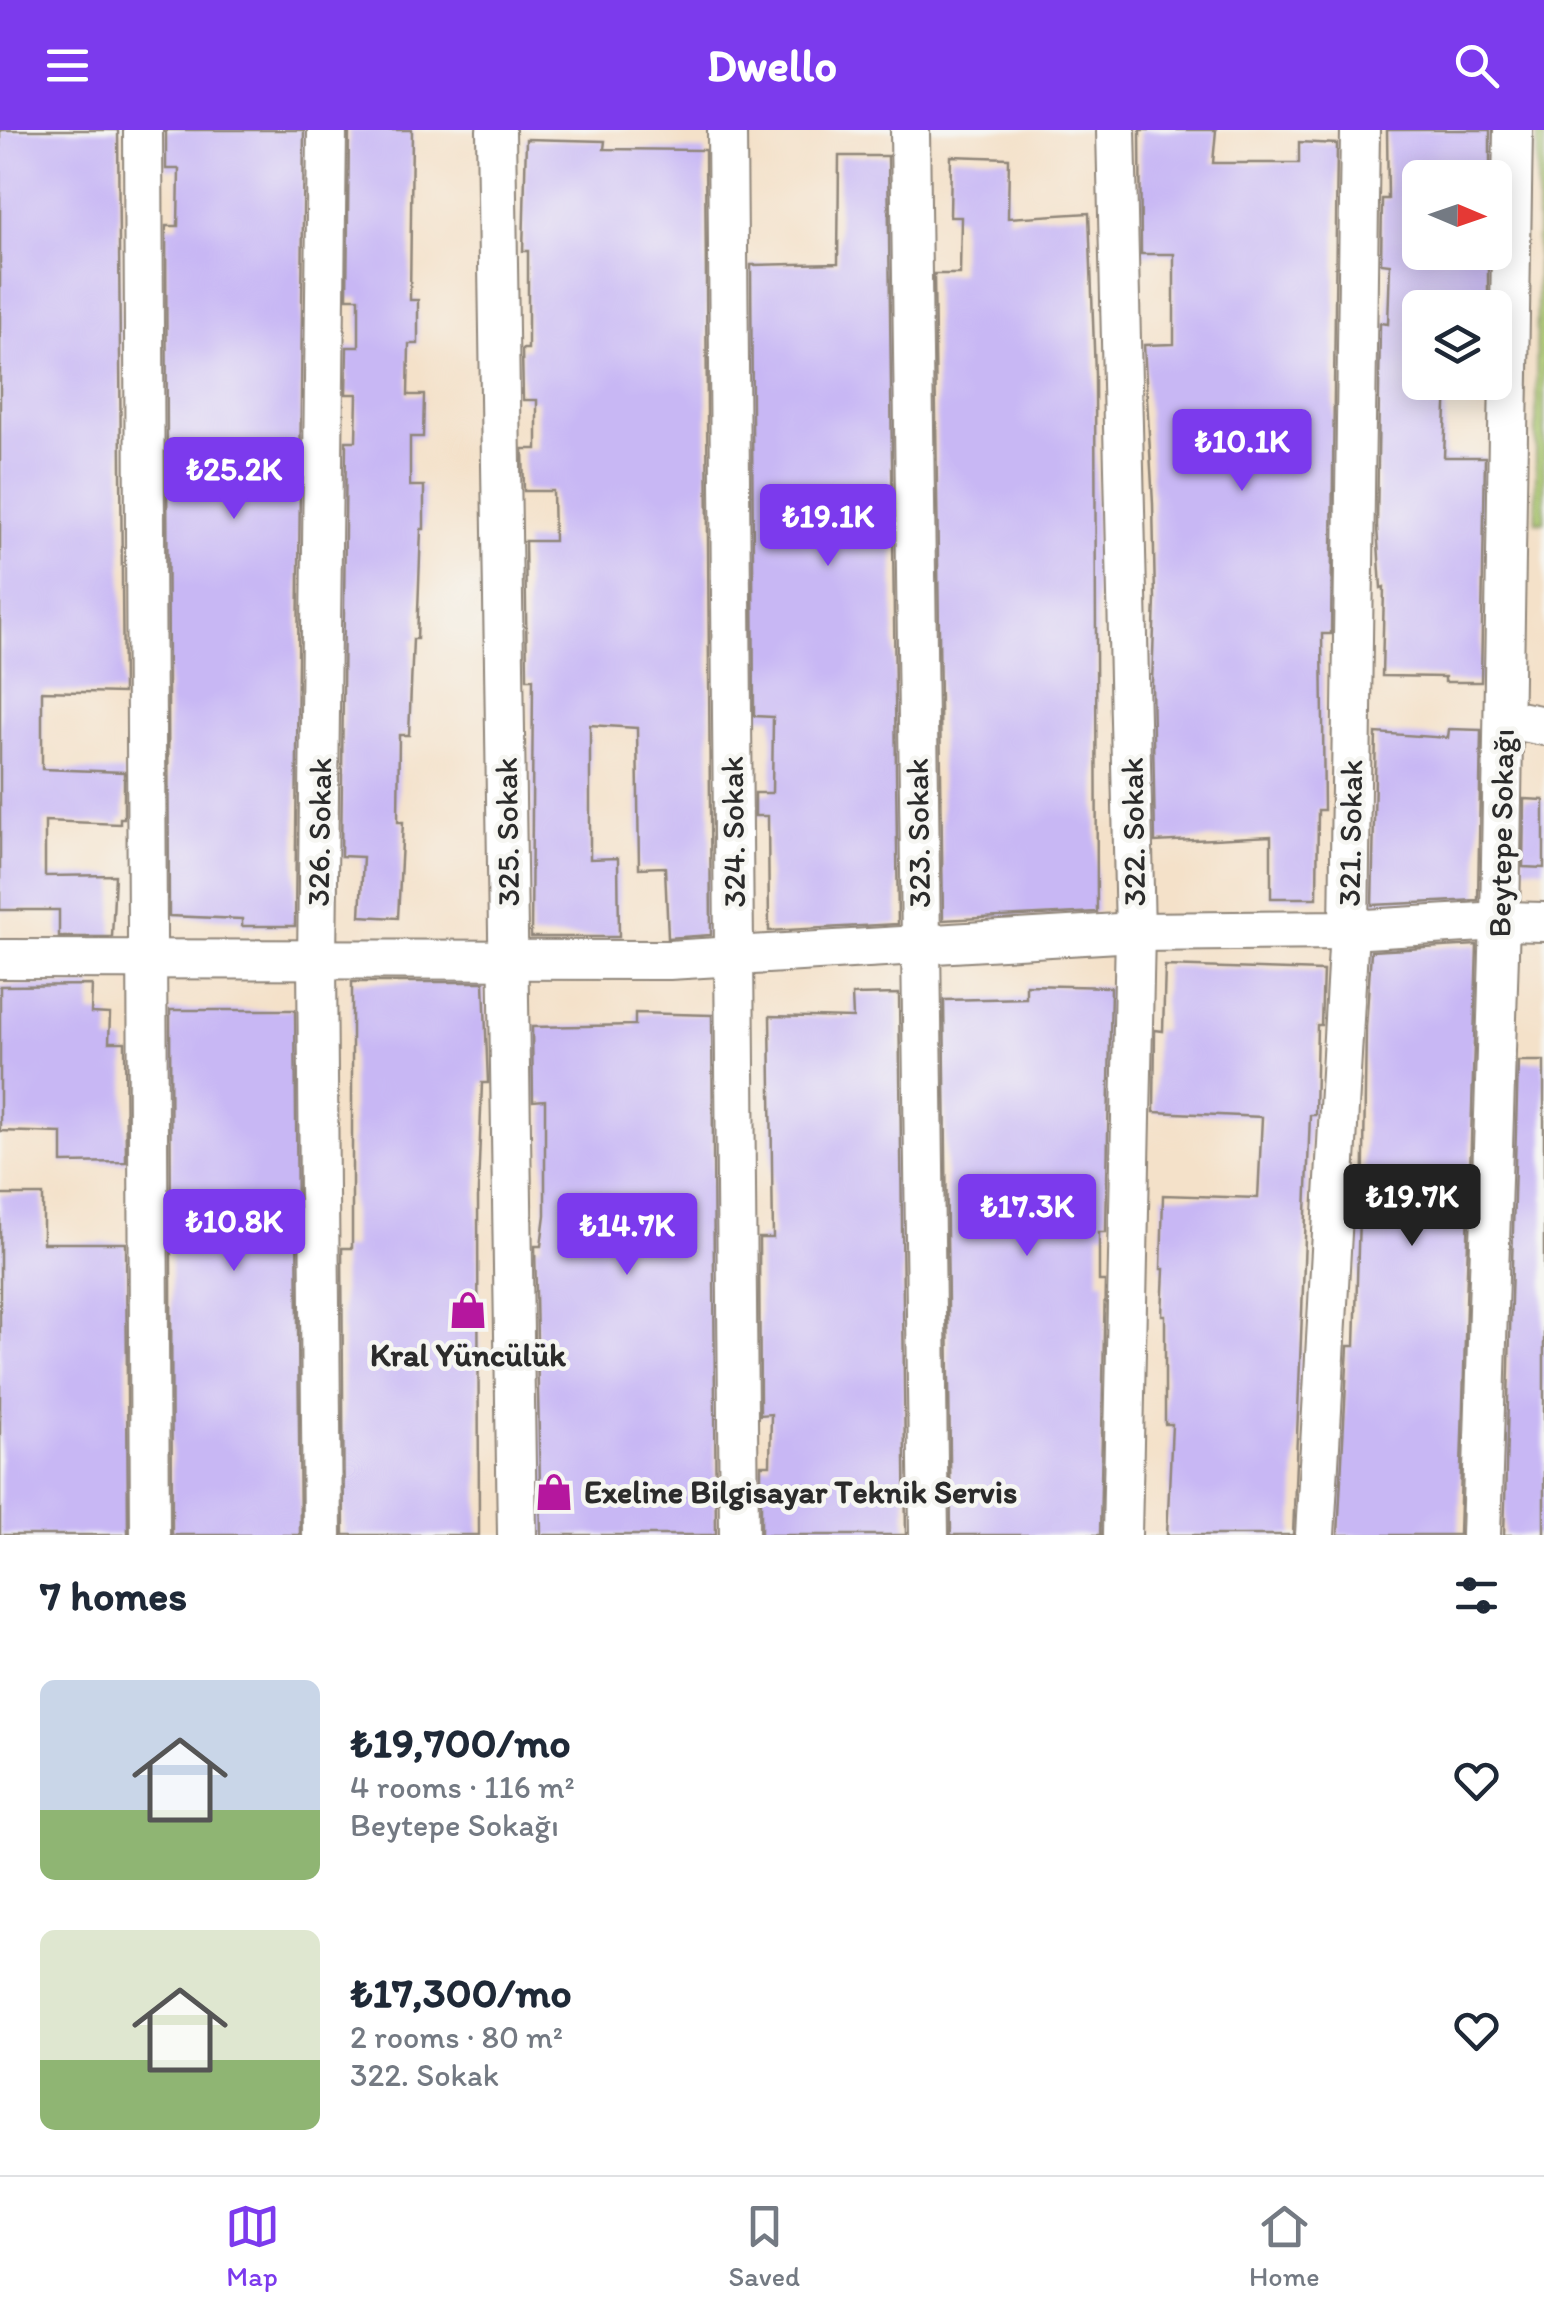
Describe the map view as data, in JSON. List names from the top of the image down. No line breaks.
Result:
{"streets":{"street":["326. Sokak","325. Sokak","324. Sokak","322. Sokak","323. Sokak","321. Sokak","Beytepe Sokağı"]},"places":{"shop":["Kral Yüncülük","Exeline Bilgisayar Teknik Servis"]},"north":"right","page":{"header":"Dwello","price":["₺10.1K","₺25.2K","₺19.1K","₺19.7K","₺17.3K","₺10.8K","₺14.7K"],"heading":"7 homes","list":[{"name":"₺19,700/mo","note":"4 rooms · 116 m² · Beytepe Sokağı"},{"name":"₺17,300/mo","note":"2 rooms · 80 m² · 322. Sokak"}],"tabs":["Map","Saved","Home"]}}
